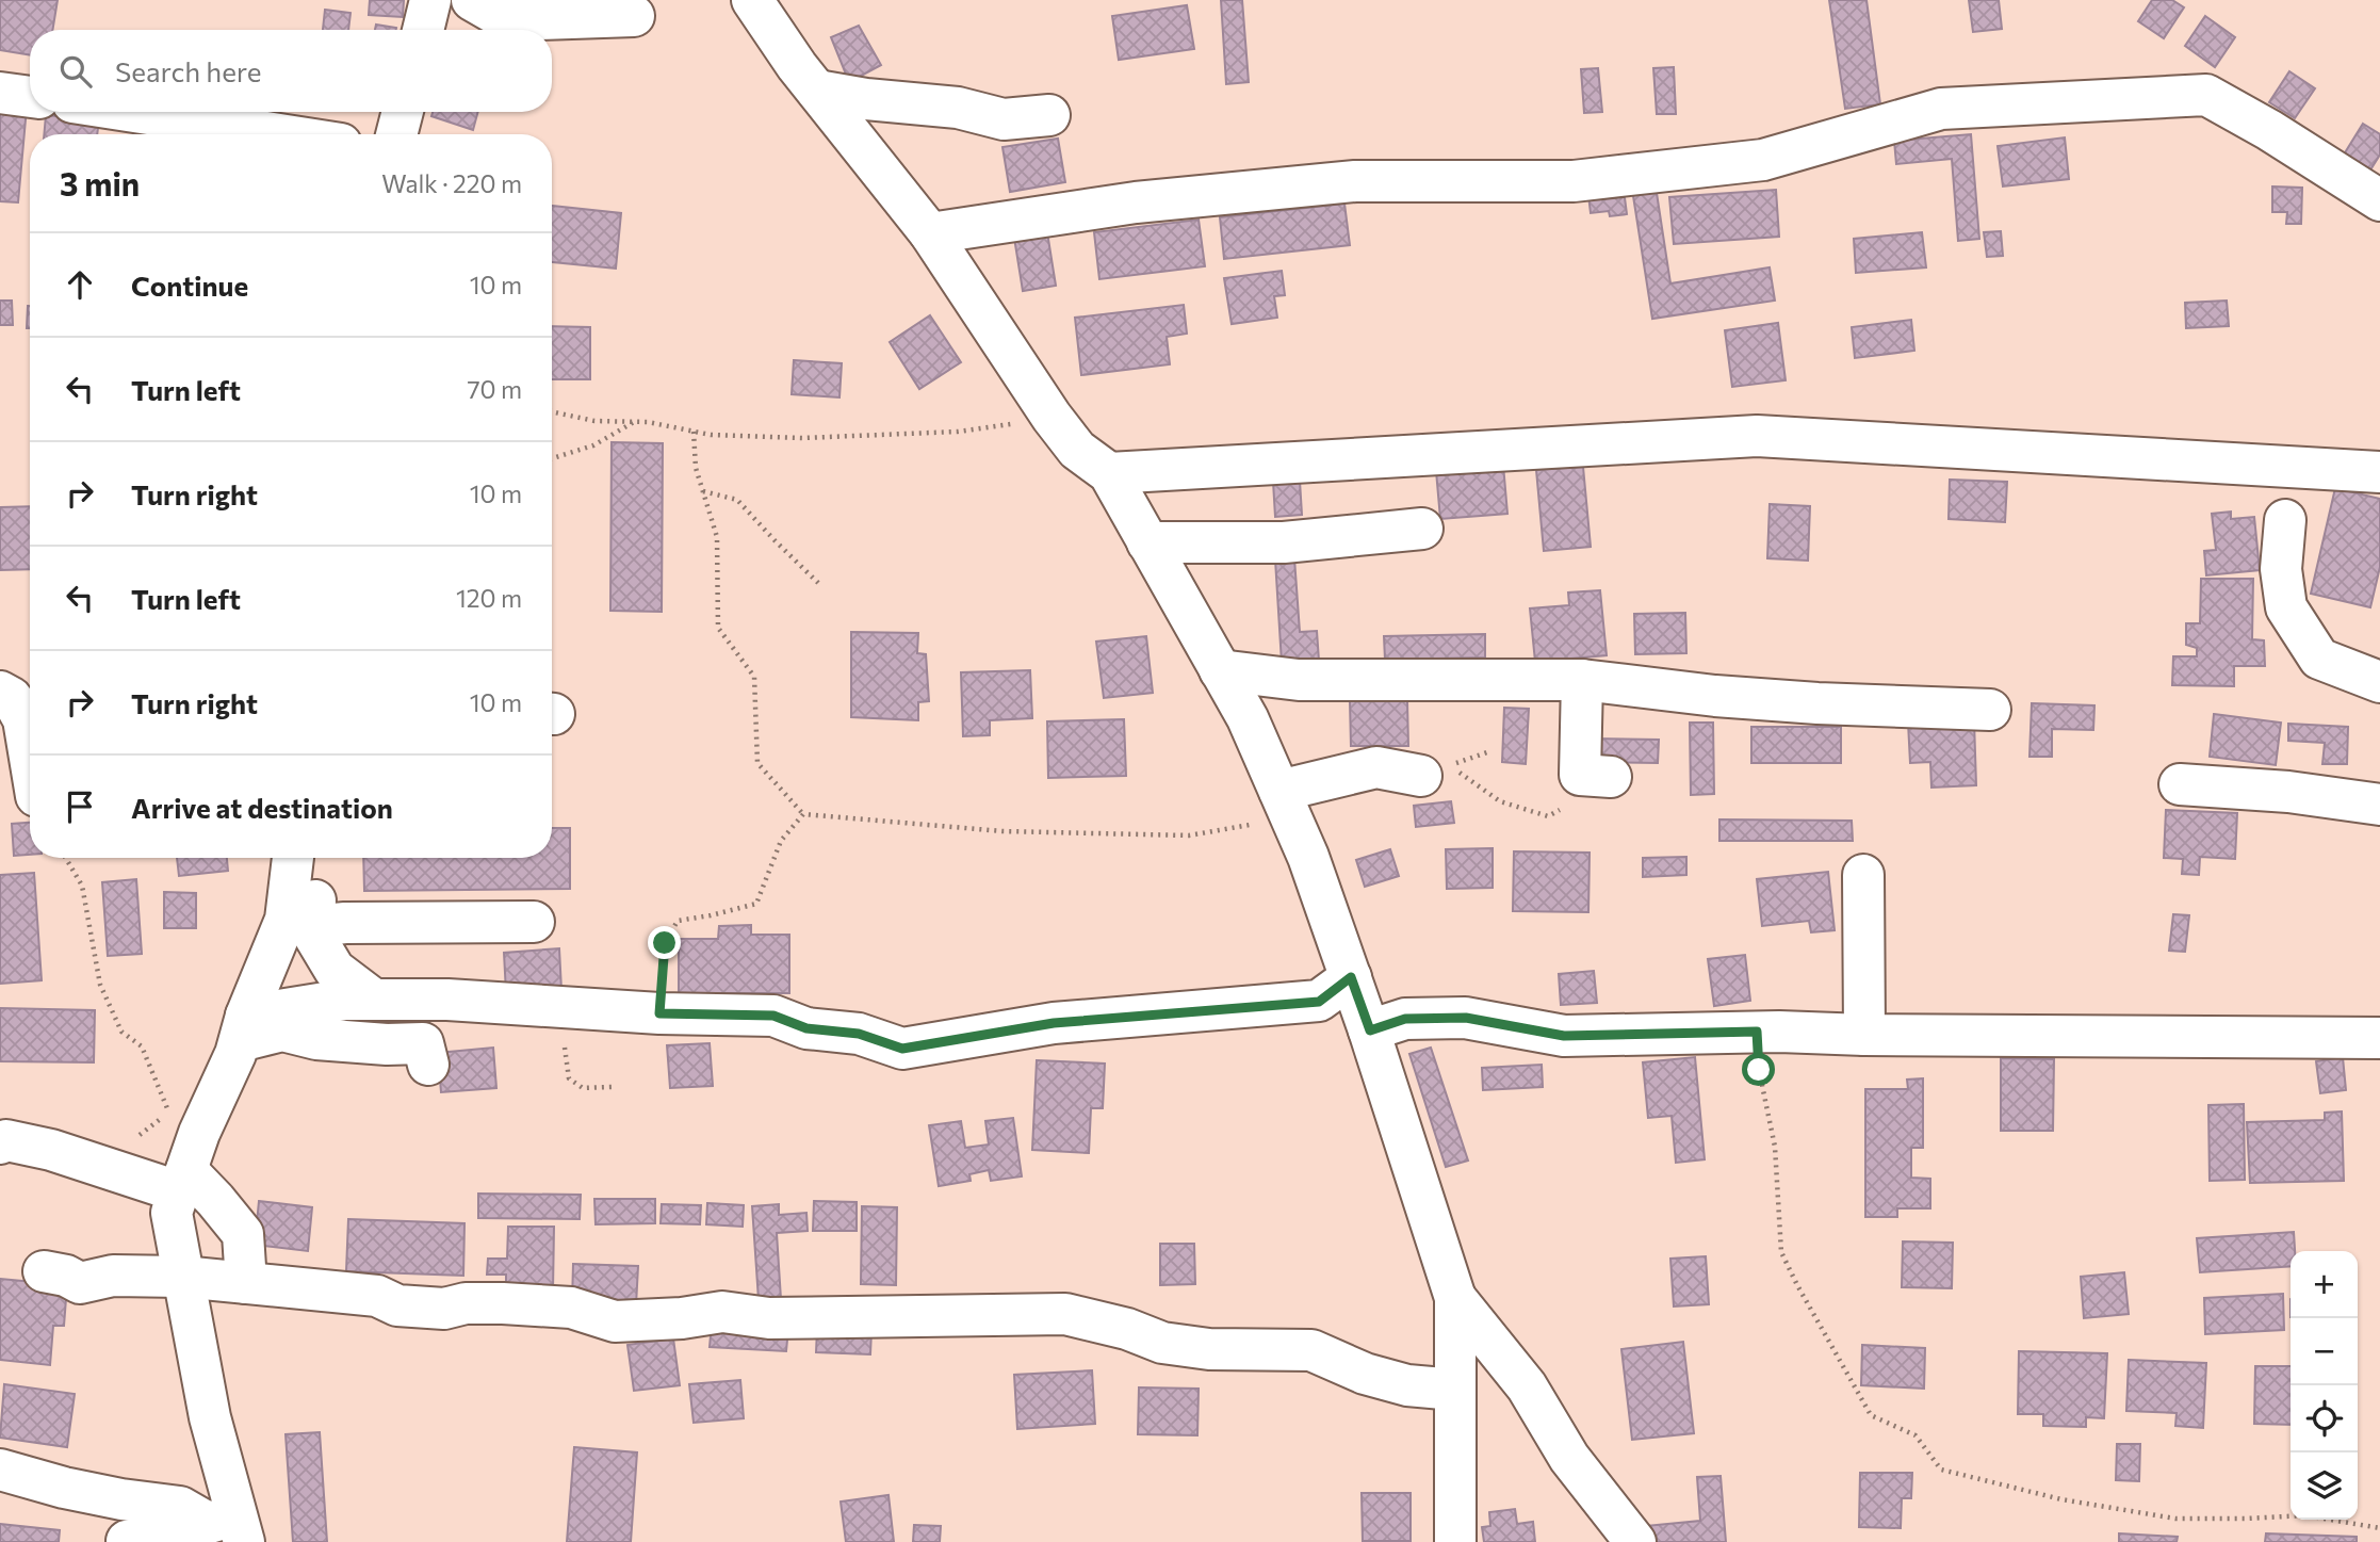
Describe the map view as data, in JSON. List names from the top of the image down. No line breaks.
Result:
{"page":{"search":"Search here","heading":["3 min","Walk · 220 m"],"list":[["Continue","10 m"],["Turn left","70 m"],["Turn right","10 m"],["Turn left","120 m"],["Turn right","10 m"],"Arrive at destination"],"map_buttons":["+","−"]}}
